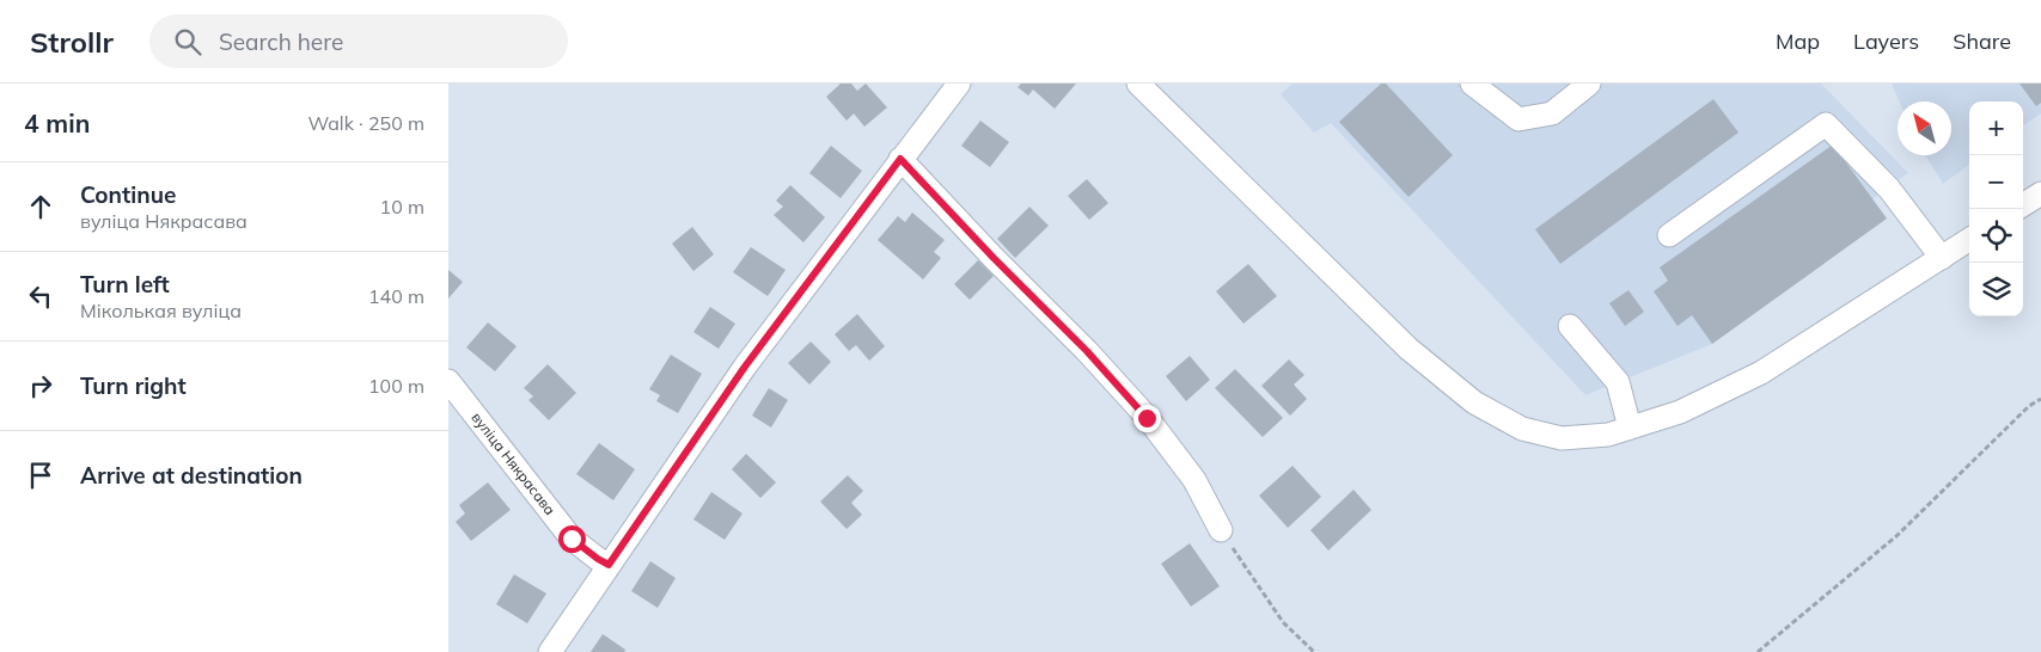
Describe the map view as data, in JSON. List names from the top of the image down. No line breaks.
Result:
{"streets":{"street":["вуліца Някрасава"]},"north":"top left","page":{"header":"Strollr","search":"Search here","nav":["Map","Layers","Share"],"heading":["4 min","Walk · 250 m"],"map_buttons":["+","−"],"list":[["Continue","вуліца Някрасава","10 m"],["Turn left","Міколькая вуліца","140 m"],["Turn right","100 m"],"Arrive at destination"]}}
